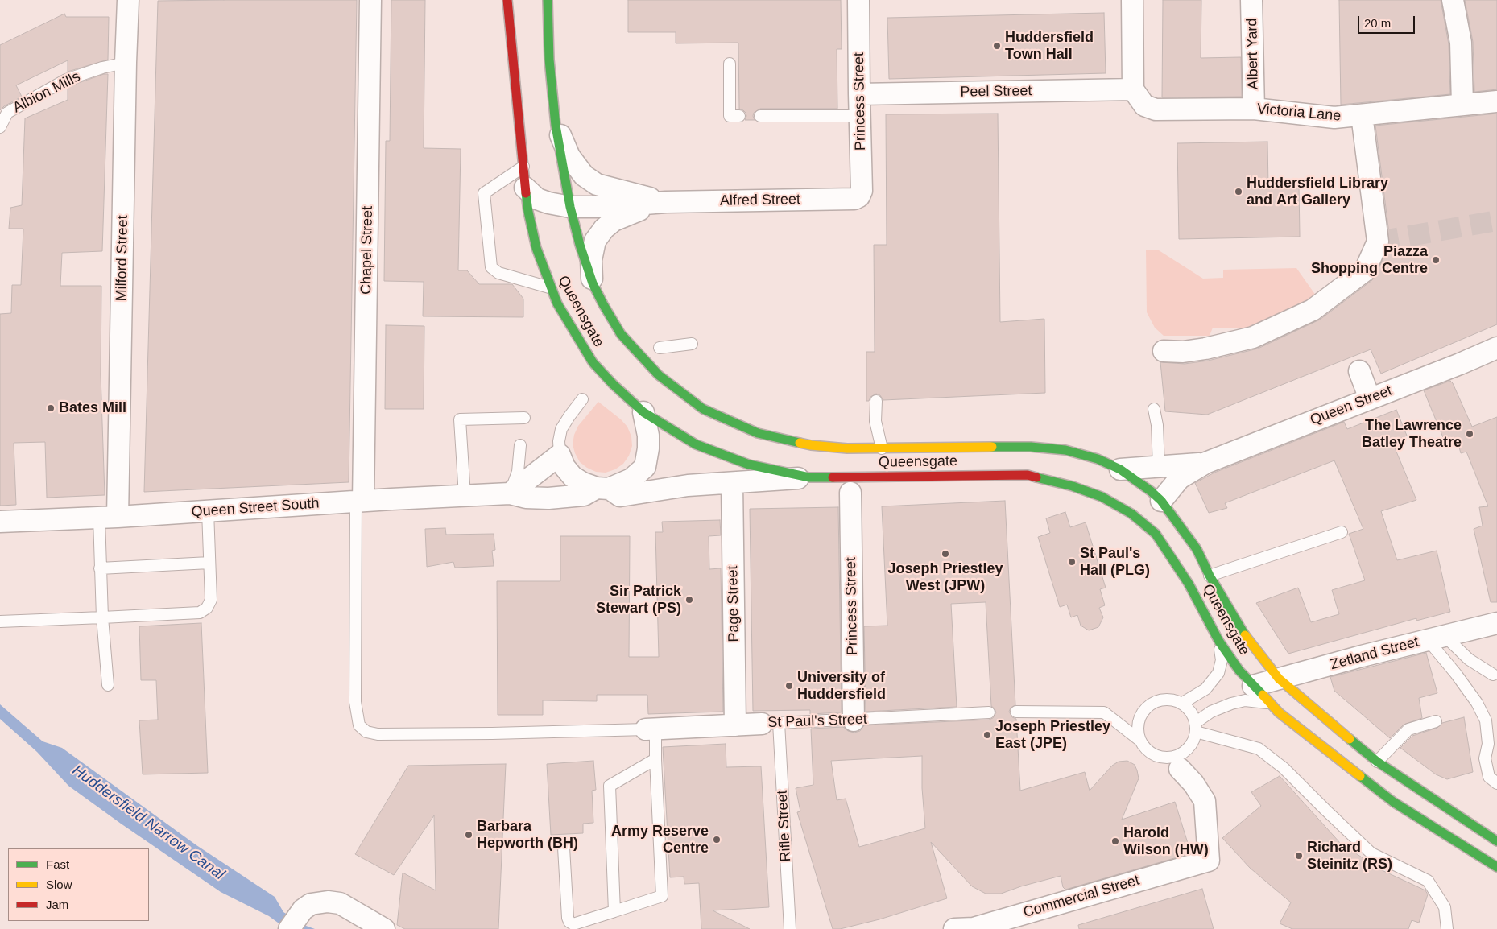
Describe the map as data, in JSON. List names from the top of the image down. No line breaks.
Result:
{"streets":{"highway":["Queensgate"],"street":["Albert Yard","Peel Street","Princess Street","Victoria Lane","Alfred Street","Chapel Street","Milford Street","Queen Street","Queen Street South","Page Street","Zetland Street","St Paul's Street","Commercial Street"],"lane":["Albion Mills","Rifle Street"]},"crossings":[["Albert Yard","Victoria Lane"],["Peel Street","Princess Street"],["Peel Street","Victoria Lane"],["Albion Mills","Milford Street"],["Princess Street","Alfred Street"],["Princess Street","St Paul's Street"],["Alfred Street","Queensgate"],["Chapel Street","Queen Street South"],["Milford Street","Queen Street South"],["Queensgate","Queen Street"],["Queensgate","Zetland Street"],["Page Street","St Paul's Street"],["St Paul's Street","Rifle Street"]],"water":["Huddersfield Narrow Canal"],"places":["Huddersfield Town Hall","Huddersfield Library and Art Gallery","Piazza Shopping Centre","Bates Mill","The Lawrence Batley Theatre","Joseph Priestley West (JPW)","St Paul's Hall (PLG)","Sir Patrick Stewart (PS)","University of Huddersfield","Joseph Priestley East (JPE)","Barbara Hepworth (BH)","Army Reserve Centre","Harold Wilson (HW)","Richard Steinitz (RS)"],"legend":["Fast","Slow","Jam"],"scale_bar":"20 m"}
